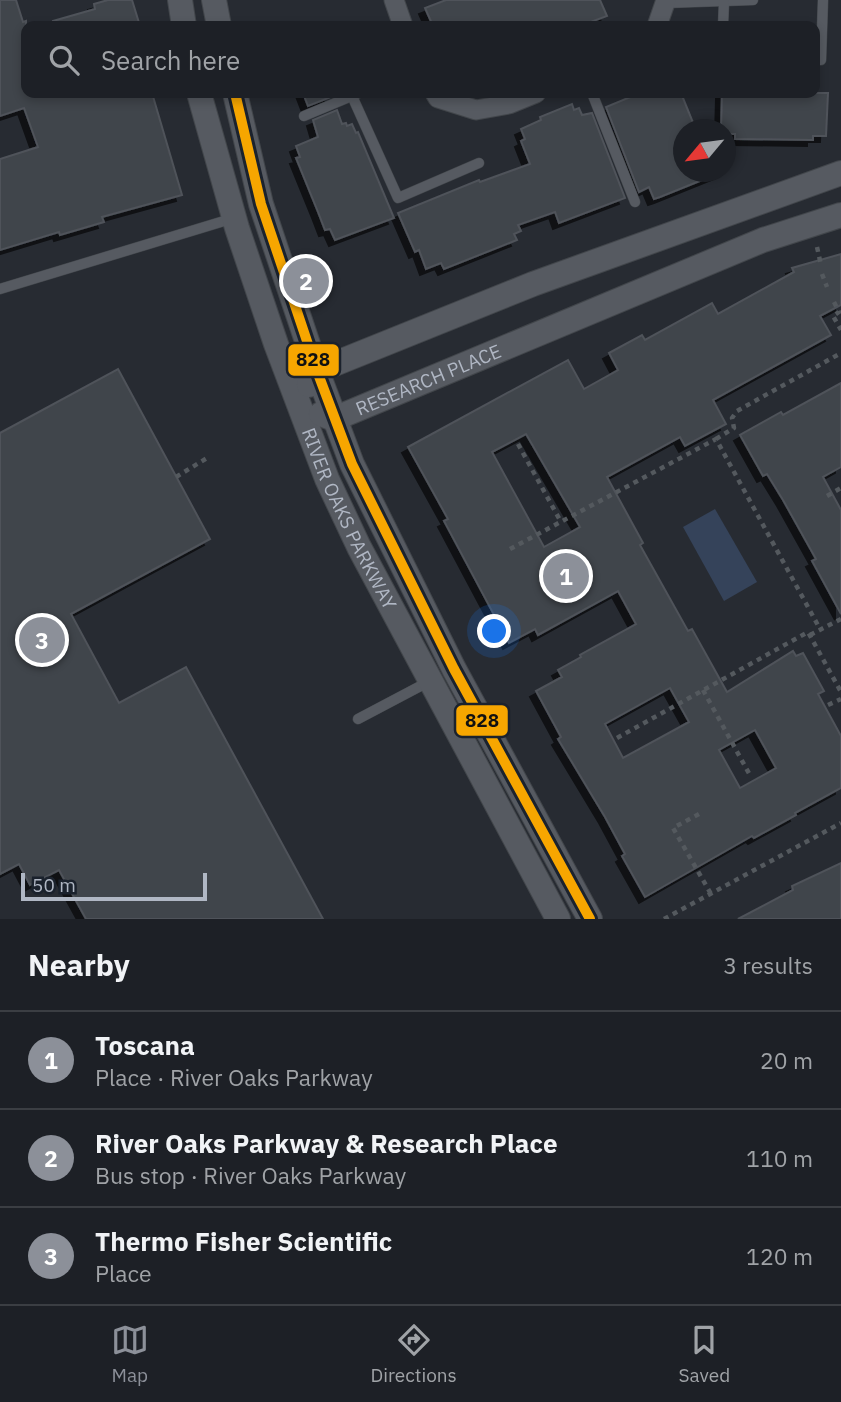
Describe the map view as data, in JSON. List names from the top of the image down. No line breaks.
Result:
{"streets":{"street":["RESEARCH PLACE","RIVER OAKS PARKWAY"]},"crossings":[["RESEARCH PLACE","RIVER OAKS PARKWAY"]],"lines":["transit line 828"],"scale_bar":"50 m","north":"bottom left","page":{"search":"Search here","pins":["2","1","3"],"scale":"50 m","heading":["Nearby","3 results"],"list":[{"mark":"1","name":"Toscana","note":"Place · River Oaks Parkway","value":"20 m"},{"mark":"2","name":"River Oaks Parkway & Research Place","note":"Bus stop · River Oaks Parkway","value":"110 m"},{"mark":"3","name":"Thermo Fisher Scientific","note":"Place","value":"120 m"}],"nav":["Map","Directions","Saved"]}}
